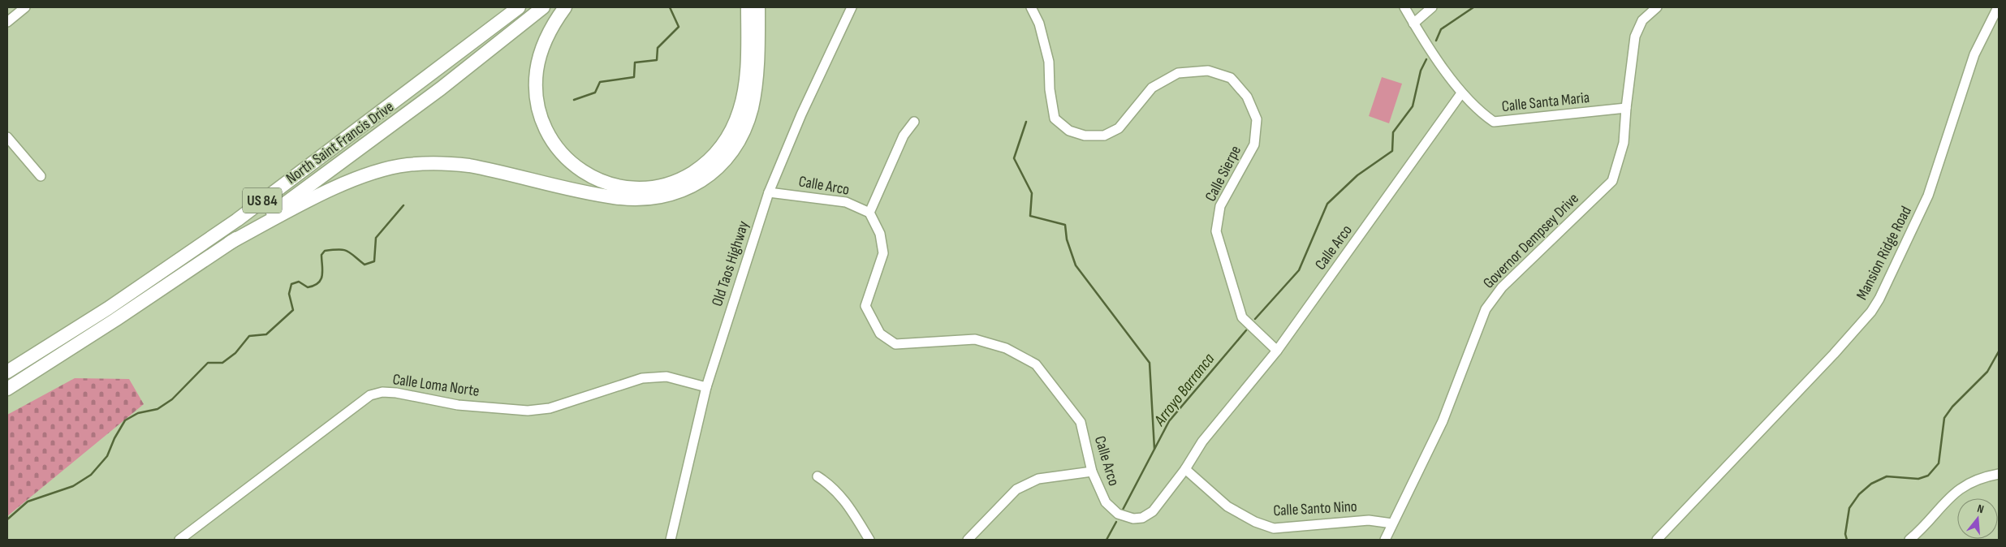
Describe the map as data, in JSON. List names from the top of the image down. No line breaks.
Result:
{"streets":{"highway":["North Saint Francis Drive","US 84"],"street":["Calle Santa Maria","Calle Sierpe","Calle Arco","Governor Dempsey Drive","Mansion Ridge Road","Old Taos Highway","Calle Loma Norte","Calle Santo Nino"]},"crossings":[["Calle Santa Maria","Calle Arco"],["Calle Santa Maria","Governor Dempsey Drive"],["Calle Sierpe","Calle Arco"],["Calle Arco","Old Taos Highway"],["Calle Arco","Calle Santo Nino"],["Governor Dempsey Drive","Calle Santo Nino"],["Old Taos Highway","Calle Loma Norte"]],"water":["Arroyo Barranca"],"north":"top"}
